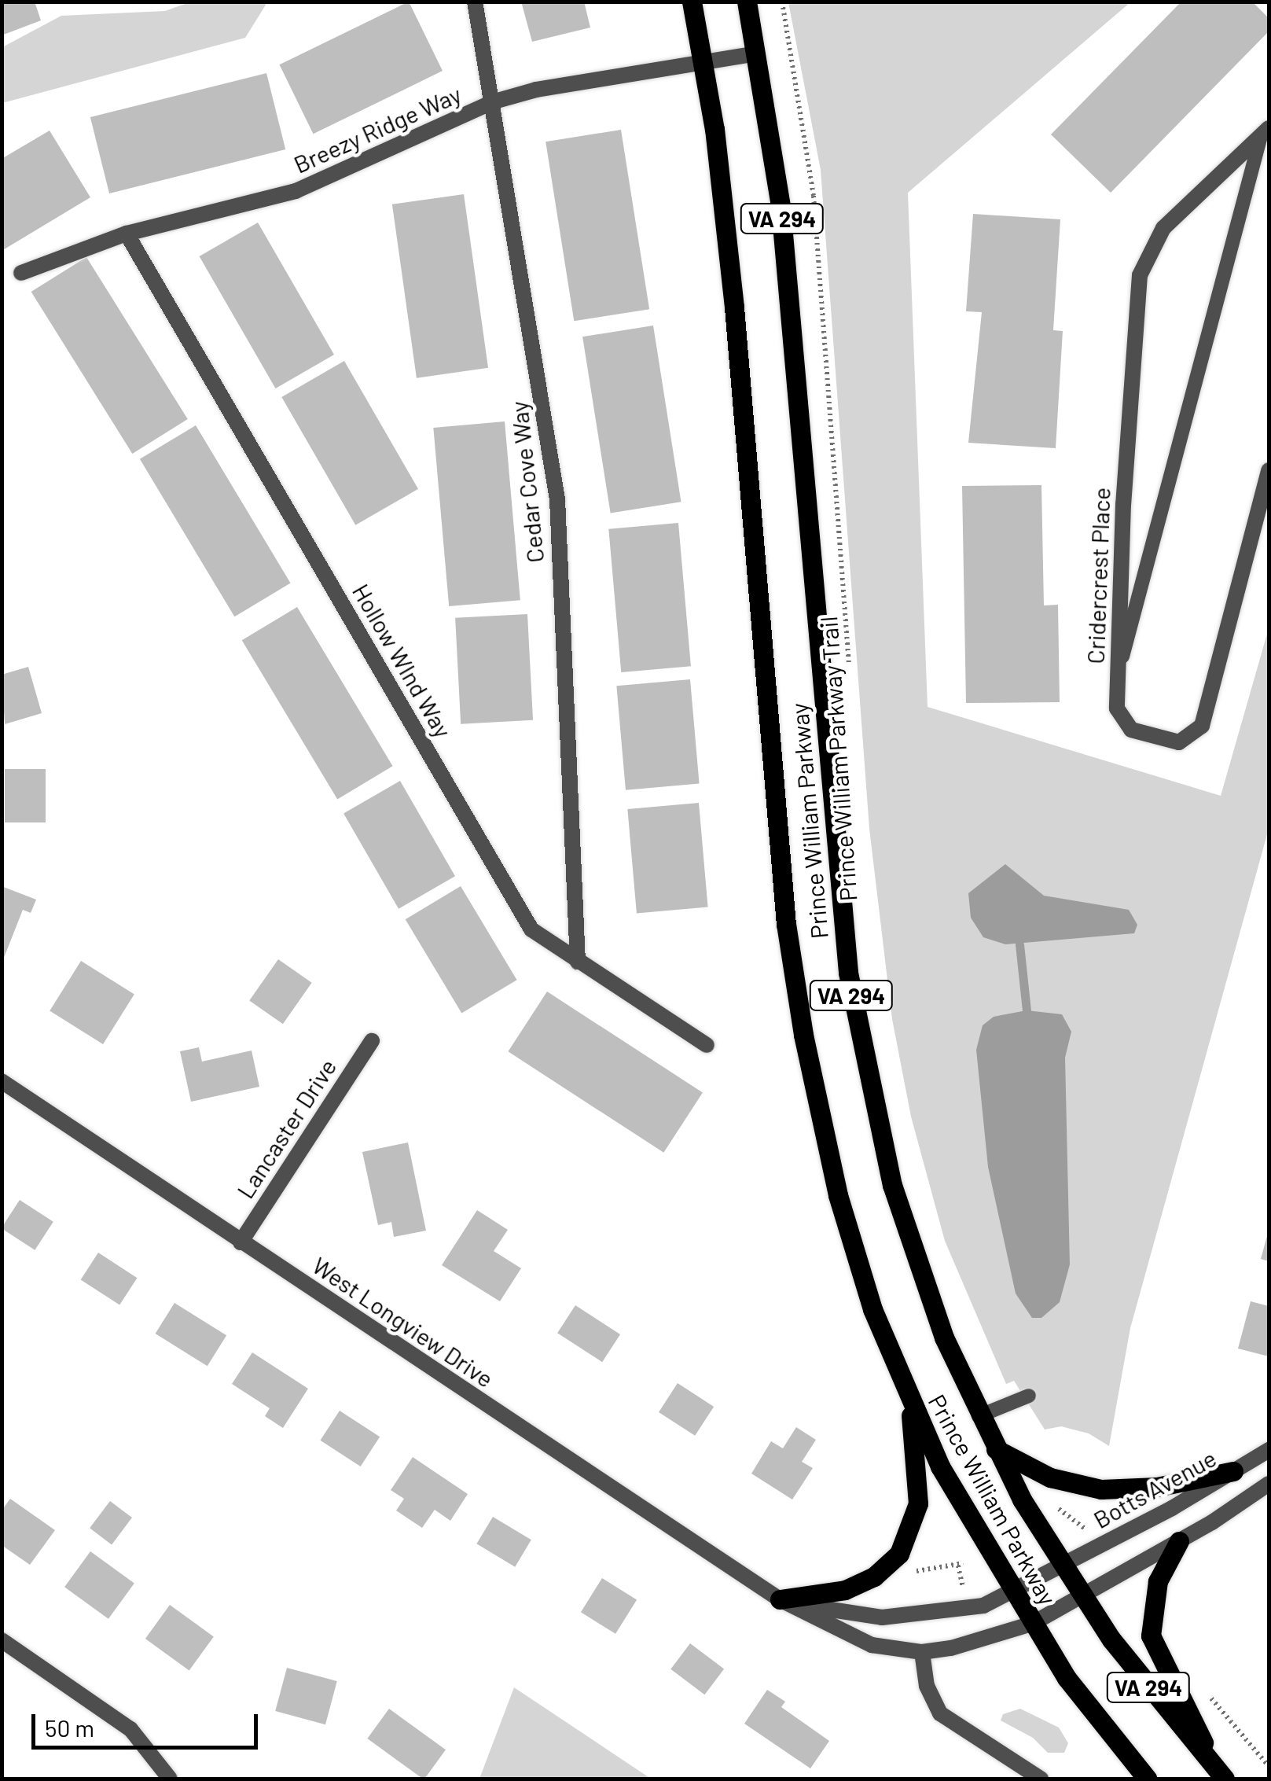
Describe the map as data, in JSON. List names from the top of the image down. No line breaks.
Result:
{"streets":{"main road":["VA 294","Prince William Parkway"],"street":["Breezy Ridge Way","Cedar Cove Way","Cridercrest Place","Hollow WInd Way","Lancaster Drive","West Longview Drive","Botts Avenue"],"path":["Prince William Parkway Trail"]},"crossings":[["Breezy Ridge Way","Cedar Cove Way"],["Breezy Ridge Way","Hollow WInd Way"],["Breezy Ridge Way","Prince William Parkway"],["Cedar Cove Way","Hollow WInd Way"],["Prince William Parkway","West Longview Drive"],["Prince William Parkway","Botts Avenue"],["Lancaster Drive","West Longview Drive"],["West Longview Drive","Botts Avenue"]],"scale_bar":"50 m"}
